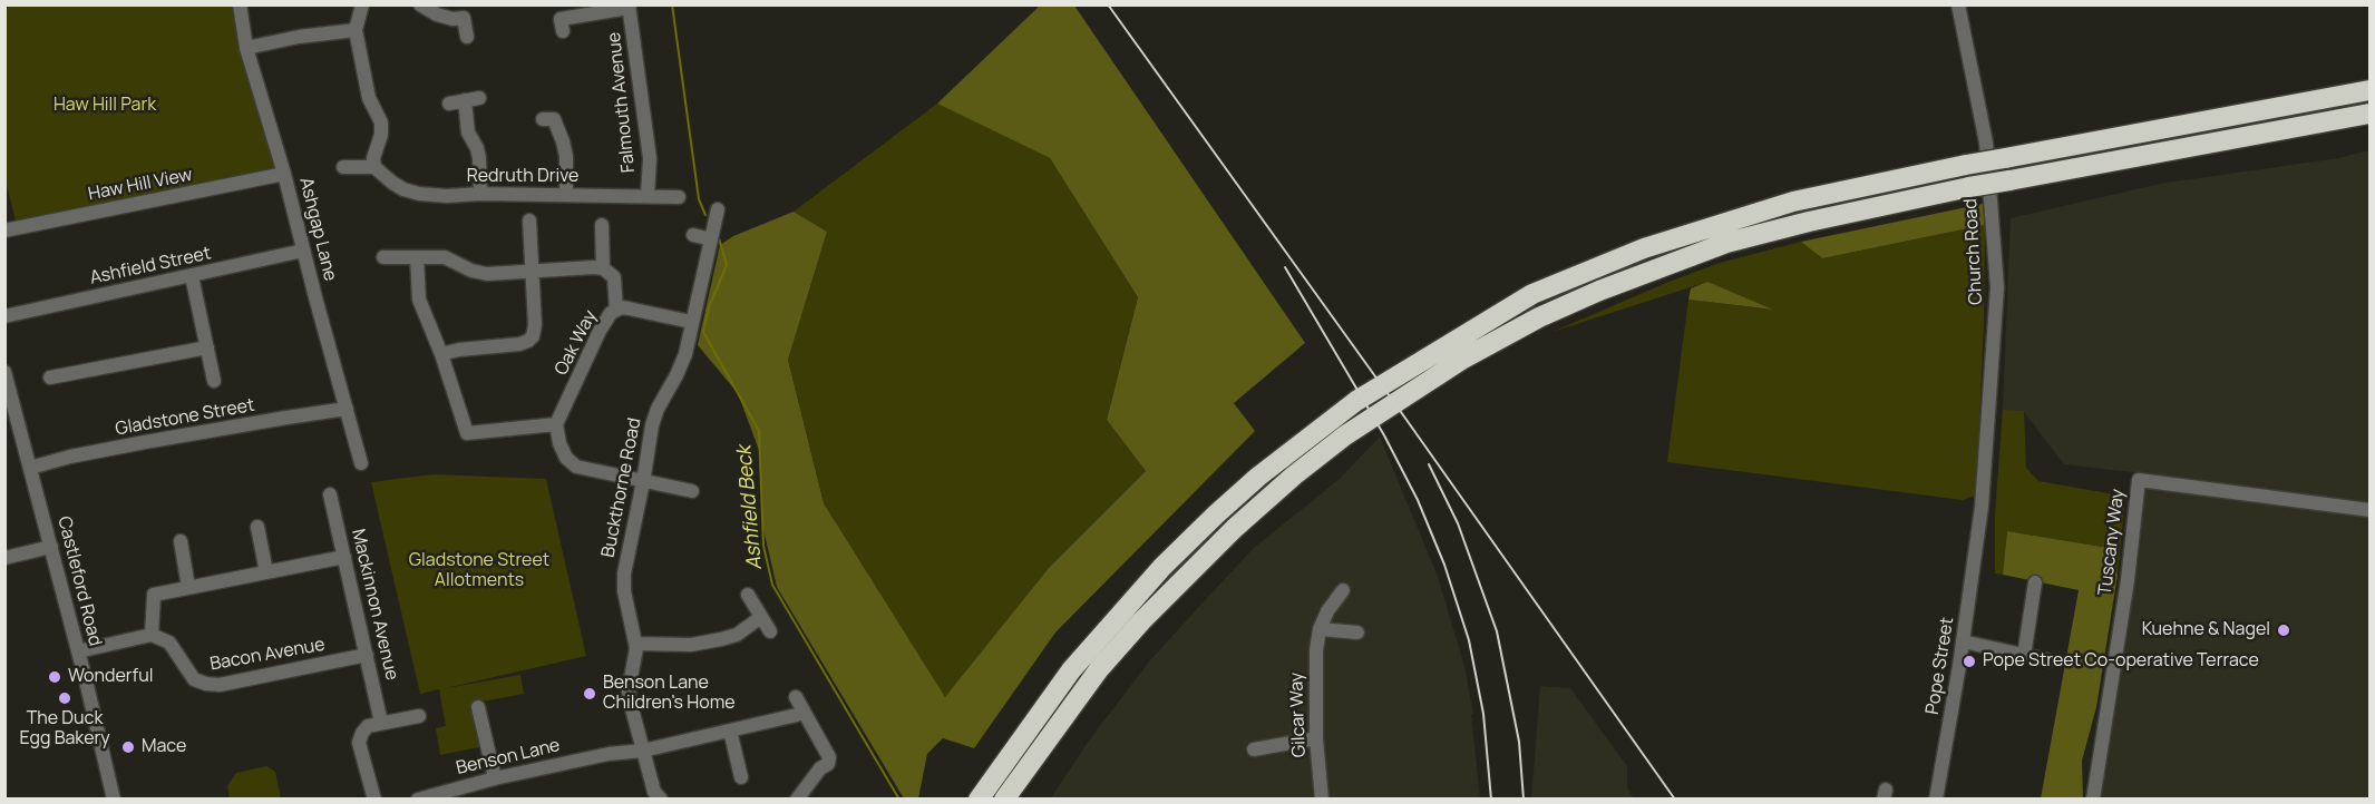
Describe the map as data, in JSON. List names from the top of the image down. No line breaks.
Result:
{"streets":{"street":["Falmouth Avenue","Redruth Drive","Haw Hill View","Ashgap Lane","Church Road","Ashfield Street","Oak Way","Gladstone Street","Buckthorne Road","Tuscany Way","Castleford Road","Mackinnon Avenue","Bacon Avenue","Pope Street","Gilcar Way","Benson Lane"]},"crossings":[["Falmouth Avenue","Redruth Drive"],["Haw Hill View","Ashgap Lane"],["Ashgap Lane","Ashfield Street"],["Ashgap Lane","Gladstone Street"],["Church Road","Pope Street"],["Gladstone Street","Castleford Road"],["Buckthorne Road","Benson Lane"],["Mackinnon Avenue","Bacon Avenue"]],"water":["Ashfield Beck"],"parks":["Haw Hill Park","Gladstone Street Allotments"],"places":["Kuehne & Nagel","Pope Street Co-operative Terrace","Wonderful","Benson Lane Children's Home","The Duck Egg Bakery","Mace"]}
